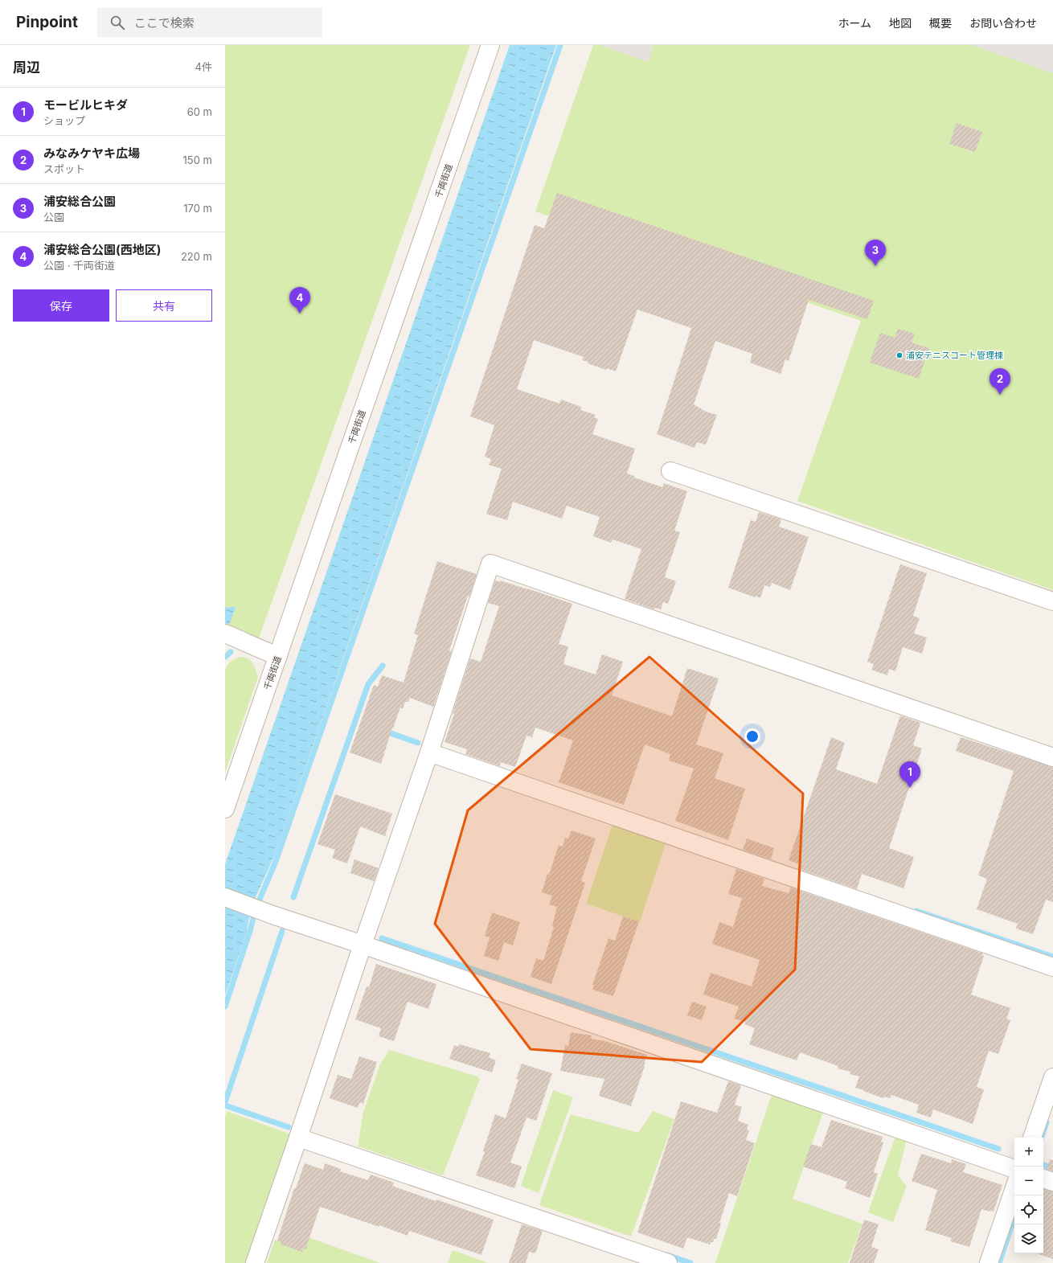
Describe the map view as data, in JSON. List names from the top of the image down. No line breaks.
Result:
{"streets":{"street":["千両街道"]},"places":["浦安テニスコート管理棟"],"page":{"header":"Pinpoint","search":"ここで検索","nav":["ホーム","地図","概要","お問い合わせ"],"heading":["周辺","4件"],"list":[{"mark":"1","name":"モービルヒキダ","note":"ショップ","value":"60 m"},{"mark":"2","name":"みなみケヤキ広場","note":"スポット","value":"150 m"},{"mark":"3","name":"浦安総合公園","note":"公園","value":"170 m"},{"mark":"4","name":"浦安総合公園(西地区)","note":"公園 · 千両街道","value":"220 m"}],"pins":["3","4","2","1"],"buttons":["保存","共有"],"map_buttons":["+","−"]}}
